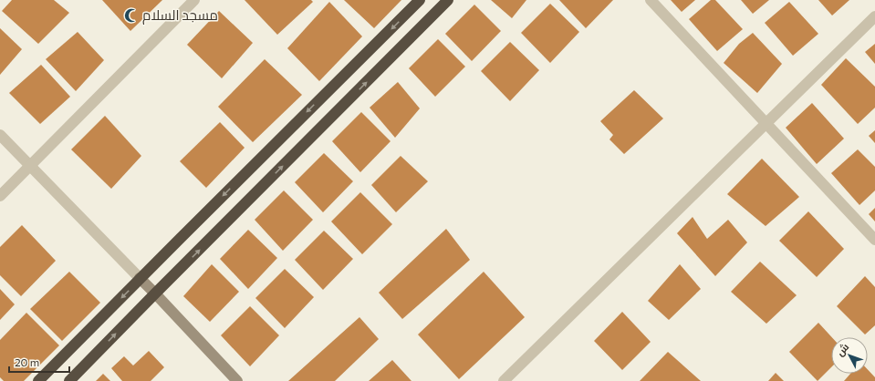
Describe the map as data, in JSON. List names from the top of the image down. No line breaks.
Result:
{"places":{"mosque":["مسجد السلام"]},"scale_bar":"20 m","north":"top left"}
